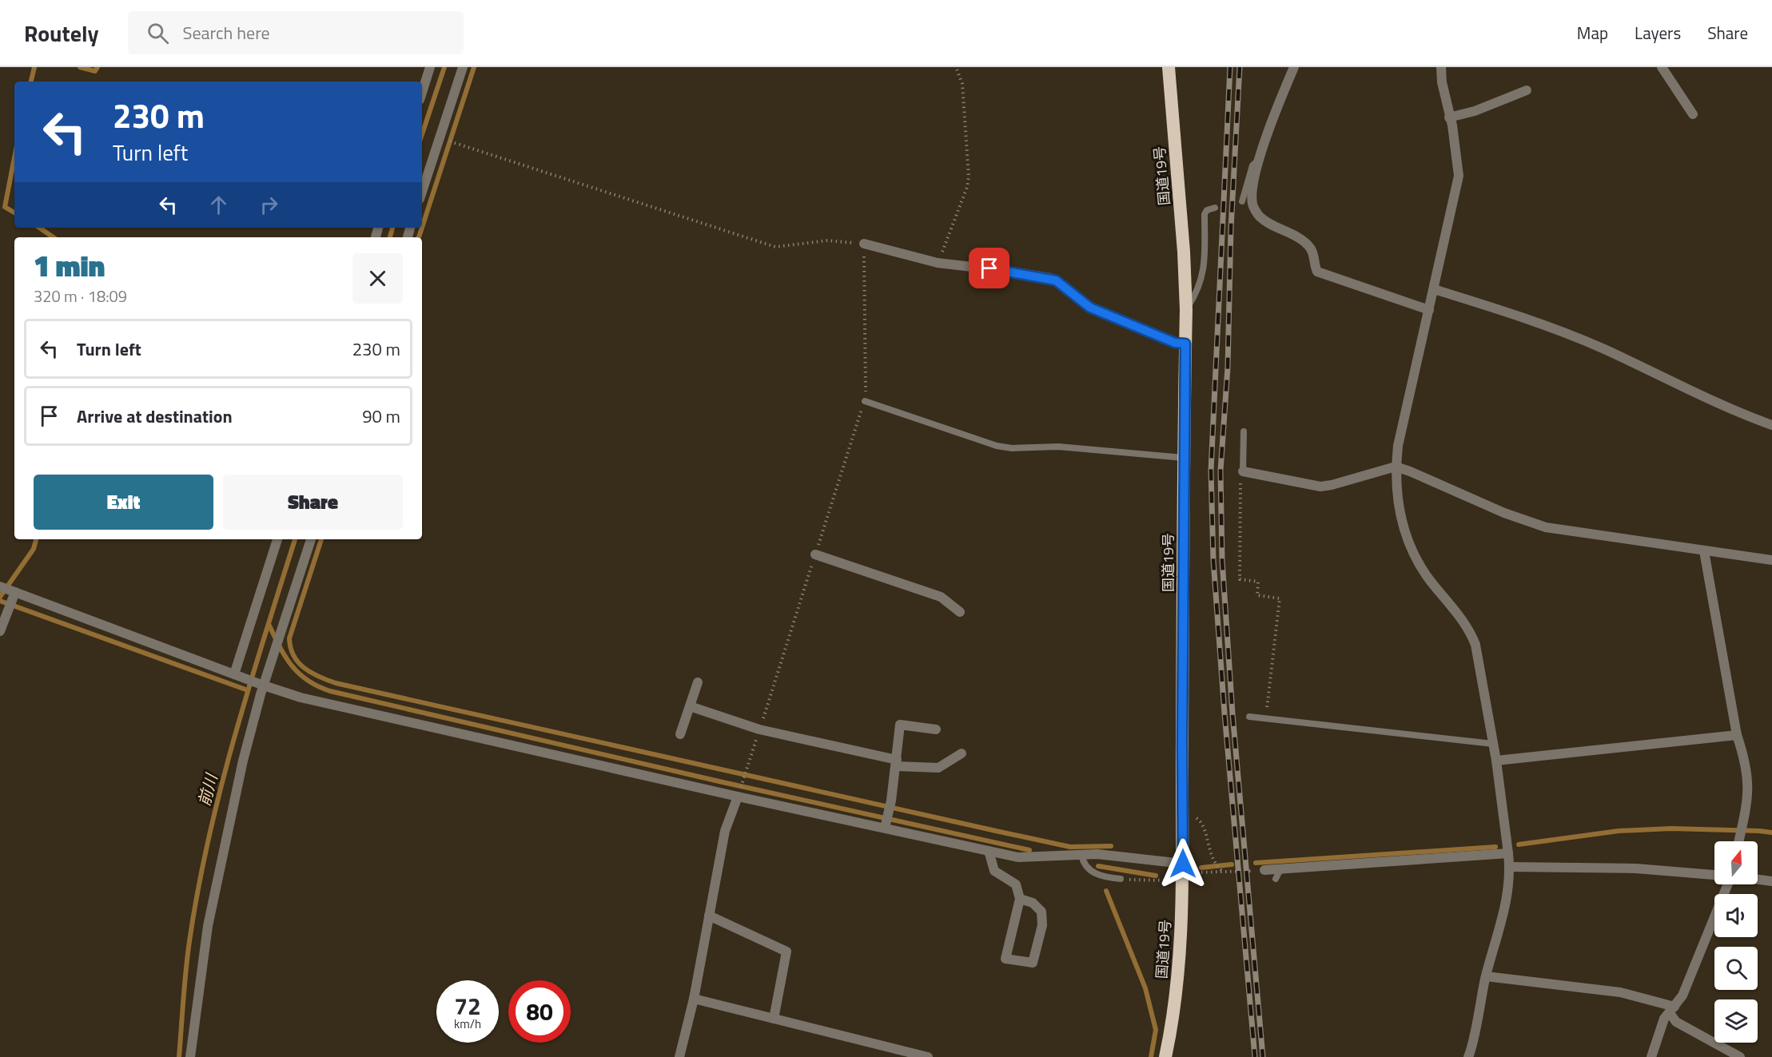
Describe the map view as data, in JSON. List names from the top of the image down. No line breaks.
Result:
{"streets":{"highway":["国道19号"]},"water":["前川"],"north":"top","page":{"header":"Routely","search":"Search here","nav":["Map","Layers","Share"],"turn":["230 m","Turn left"],"heading":["1 min","320 m · 18:09"],"list":[{"name":"Turn left","value":"230 m"},{"name":"Arrive at destination","value":"90 m"}],"buttons":["Exit","Share"],"speed":"72 km/h","limit":"80"}}
